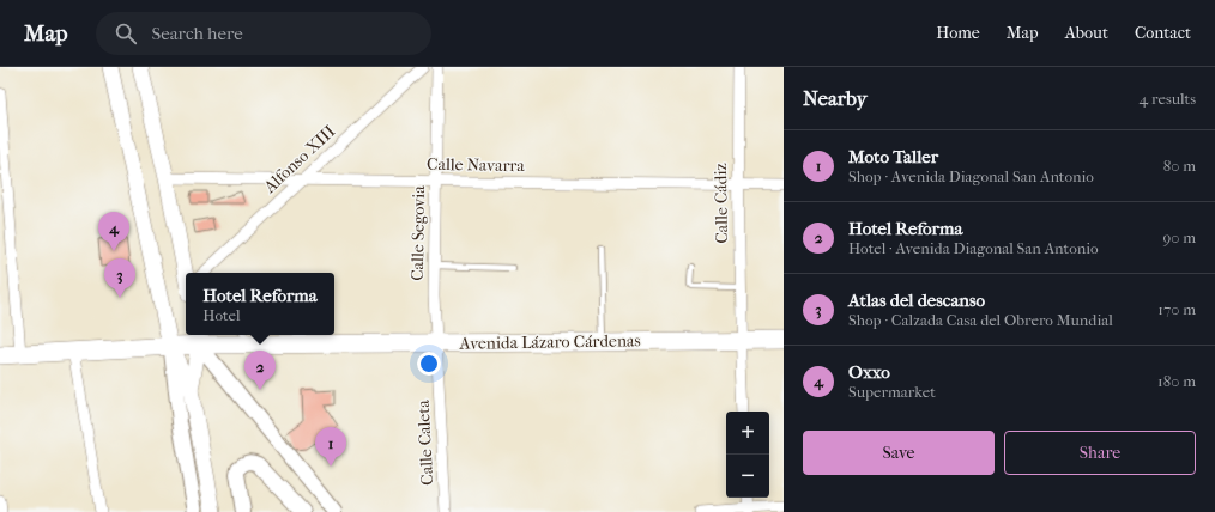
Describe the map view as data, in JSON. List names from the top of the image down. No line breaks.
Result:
{"streets":{"main road":["Avenida Lázaro Cárdenas"],"street":["Alfonso XIII","Calle Navarra","Calle Cádiz","Calle Segovia","Calle Caleta"]},"crossings":[["Alfonso XIII","Calle Navarra"],["Calle Navarra","Calle Cádiz"],["Calle Navarra","Calle Segovia"],["Calle Cádiz","Avenida Lázaro Cárdenas"],["Calle Segovia","Avenida Lázaro Cárdenas"],["Calle Segovia","Calle Caleta"],["Avenida Lázaro Cárdenas","Calle Caleta"]],"page":{"header":"Map","search":"Search here","nav":["Home","Map","About","Contact"],"heading":["Nearby","4 results"],"list":[{"mark":"1","name":"Moto Taller","note":"Shop · Avenida Diagonal San Antonio","value":"80 m"},{"mark":"2","name":"Hotel Reforma","note":"Hotel · Avenida Diagonal San Antonio","value":"90 m"},{"mark":"3","name":"Atlas del descanso","note":"Shop · Calzada Casa del Obrero Mundial","value":"170 m"},{"mark":"4","name":"Oxxo","note":"Supermarket","value":"180 m"}],"pins":["4","3","2","1"],"popup":["Hotel Reforma","Hotel"],"map_buttons":["+","−"],"buttons":["Save","Share"]}}
